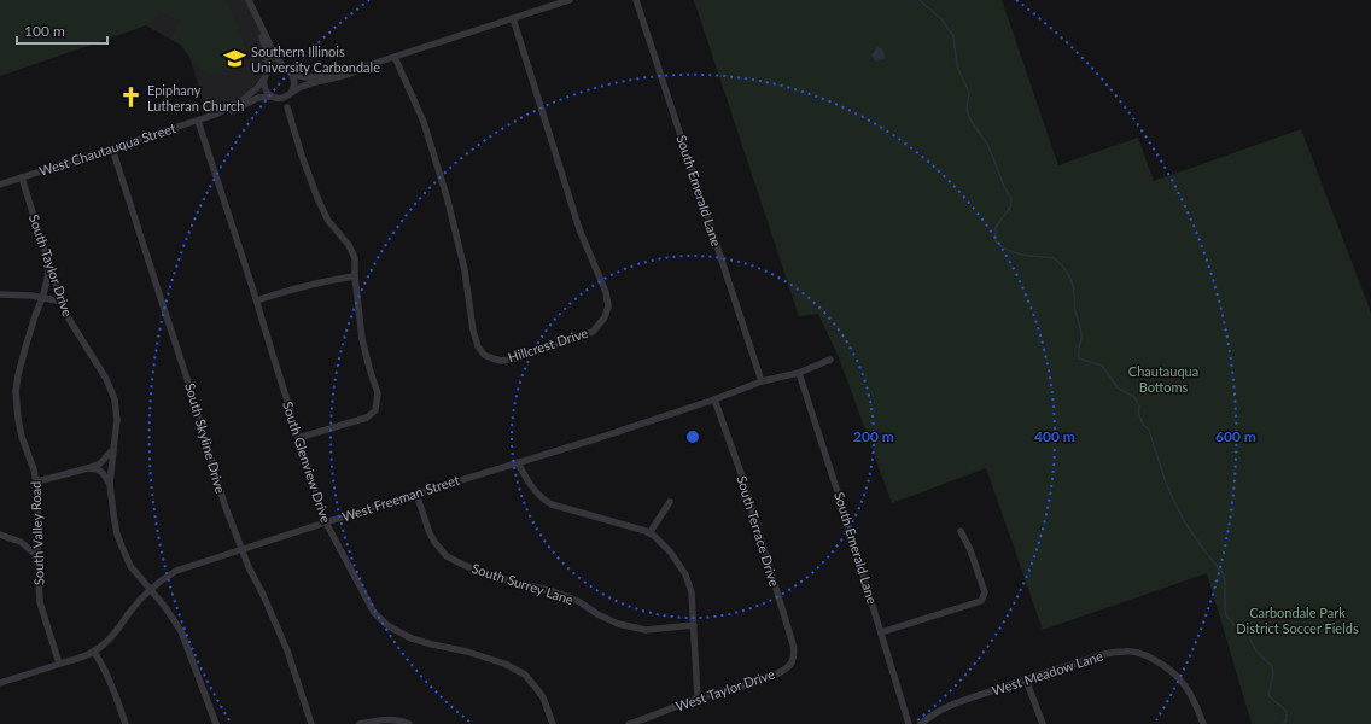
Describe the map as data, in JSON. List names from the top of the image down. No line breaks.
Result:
{"streets":{"street":["West Chautauqua Street","South Emerald Lane","South Taylor Drive","Hillcrest Drive","South Skyline Drive","South Glenview Drive","West Freeman Street","South Terrace Drive","South Valley Road","South Surrey Lane","West Meadow Lane","West Taylor Drive"]},"crossings":[["West Chautauqua Street","South Taylor Drive"],["West Chautauqua Street","Hillcrest Drive"],["West Chautauqua Street","South Skyline Drive"],["West Chautauqua Street","South Glenview Drive"],["South Emerald Lane","West Freeman Street"],["South Taylor Drive","South Valley Road"],["South Skyline Drive","West Freeman Street"],["South Glenview Drive","West Freeman Street"],["West Freeman Street","South Terrace Drive"],["West Freeman Street","South Valley Road"],["West Freeman Street","South Surrey Lane"],["South Terrace Drive","West Taylor Drive"]],"parks":["Chautauqua Bottoms","Carbondale Park District Soccer Fields"],"places":{"school or university":["Southern Illinois University Carbondale"],"church":["Epiphany Lutheran Church"]},"scale_bar":"100 m","rings":["200 m","400 m","600 m"]}
